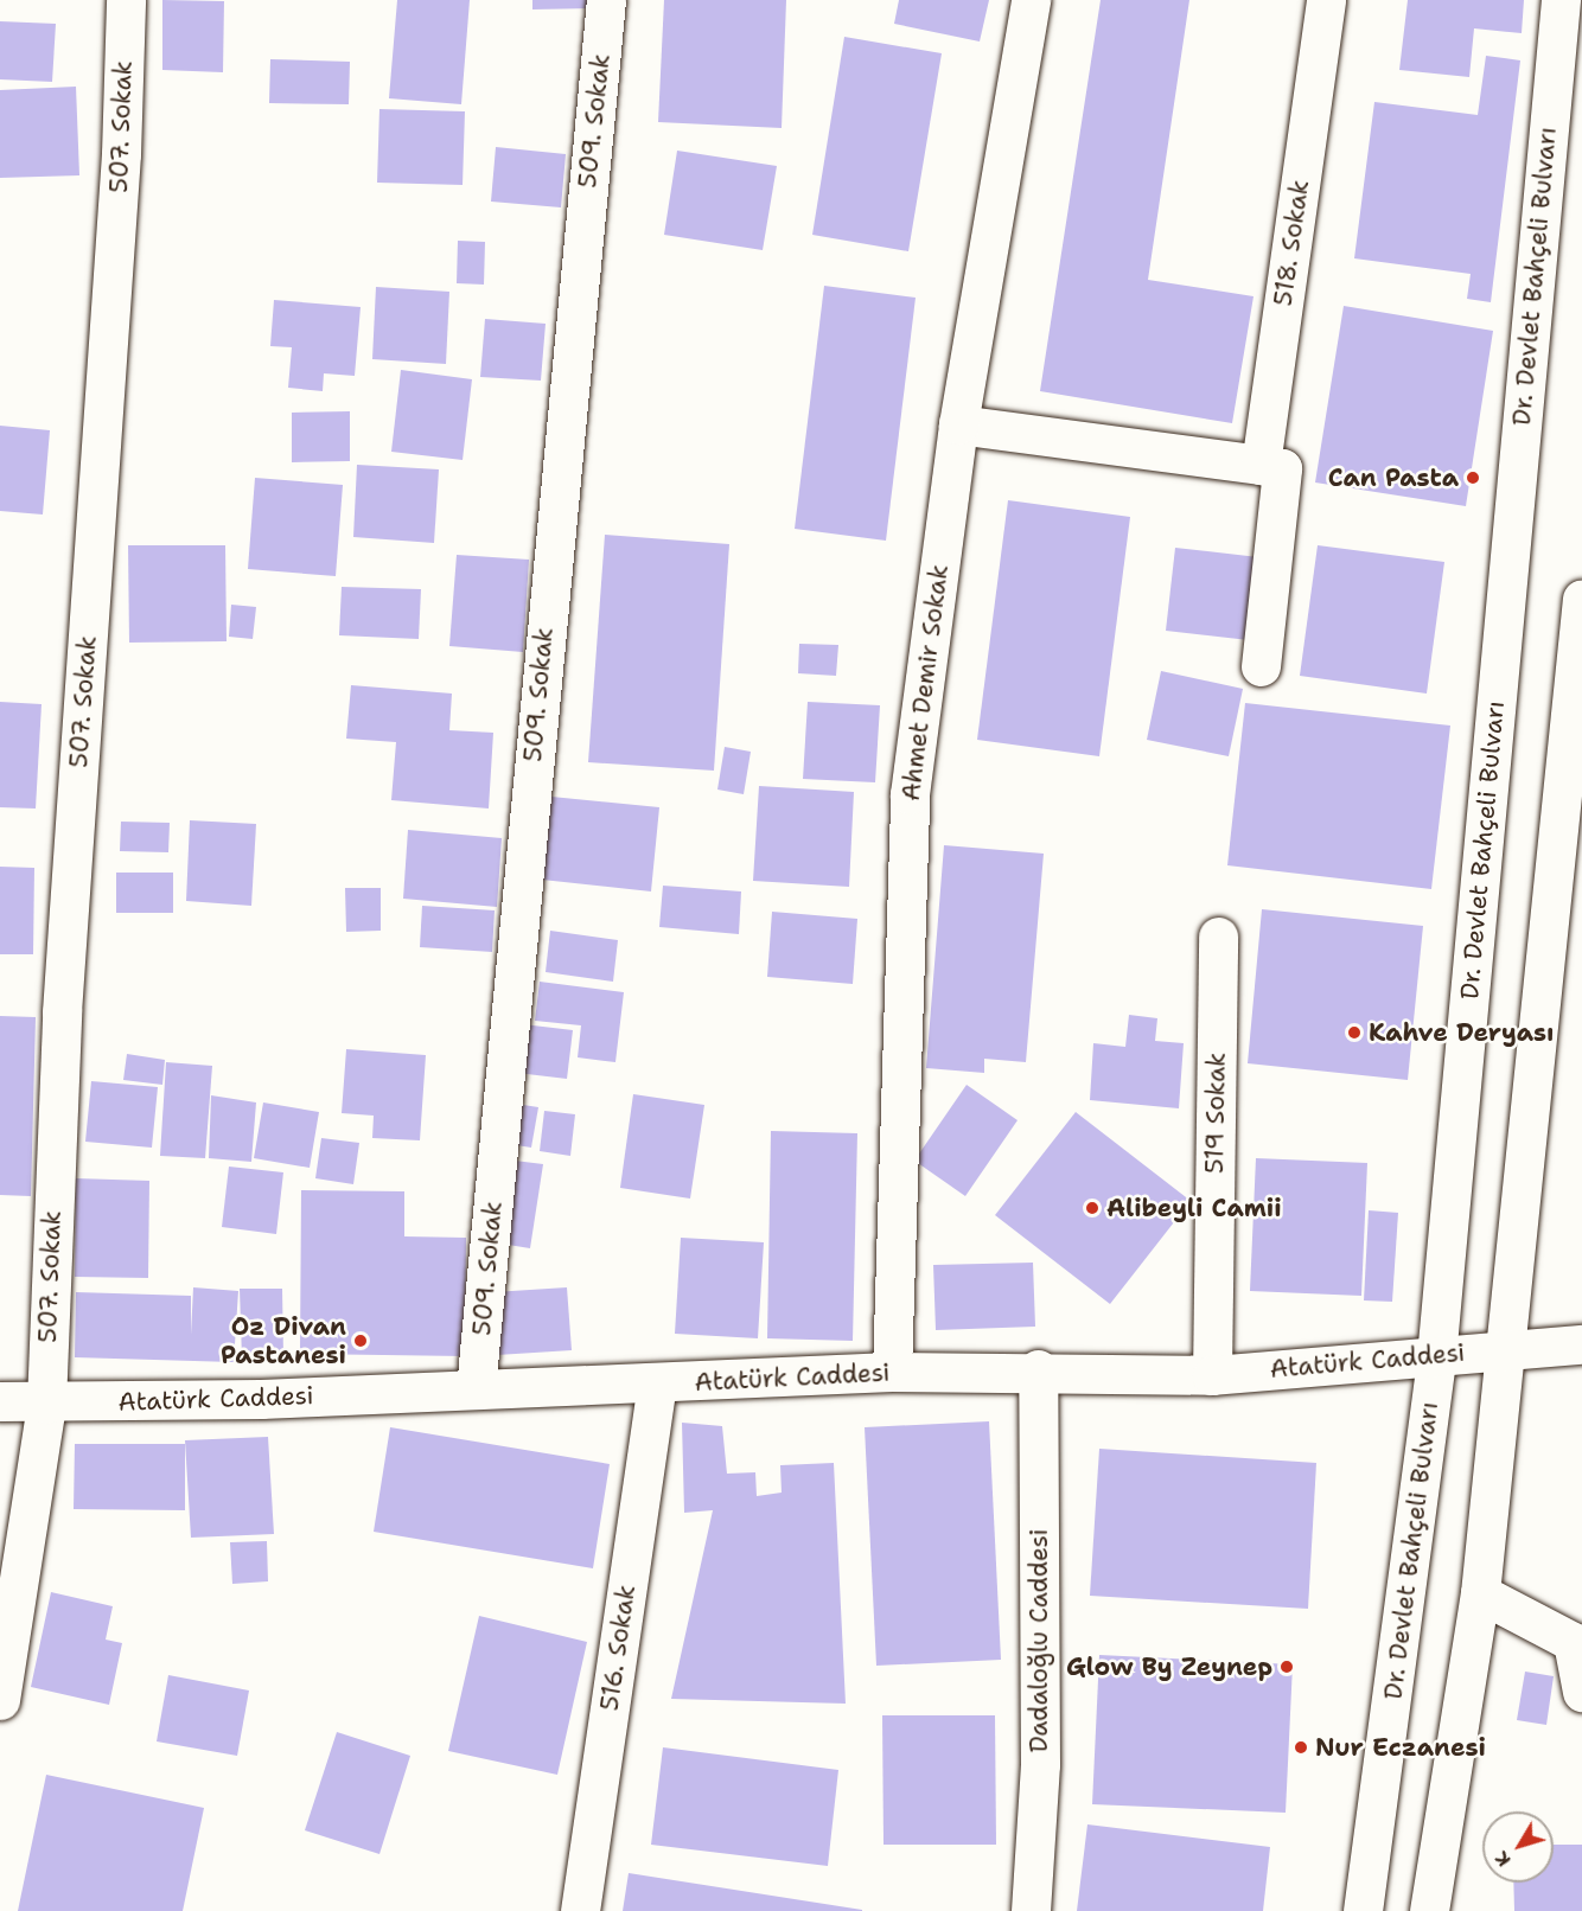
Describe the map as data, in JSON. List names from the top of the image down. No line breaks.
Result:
{"streets":{"street":["509. Sokak","507. Sokak","518. Sokak","Dr. Devlet Bahçeli Bulvarı","Ahmet Demir Sokak","519 Sokak","Atatürk Caddesi","Dadaloğlu Caddesi","516. Sokak"]},"crossings":[["509. Sokak","Atatürk Caddesi"],["507. Sokak","Atatürk Caddesi"],["Dr. Devlet Bahçeli Bulvarı","Atatürk Caddesi"],["Ahmet Demir Sokak","Atatürk Caddesi"],["519 Sokak","Atatürk Caddesi"],["Atatürk Caddesi","Dadaloğlu Caddesi"],["Atatürk Caddesi","516. Sokak"]],"places":["Can Pasta","Kahve Deryası","Alibeyli Camii","Oz Divan Pastanesi","Glow By Zeynep","Nur Eczanesi"],"north":"bottom left"}
